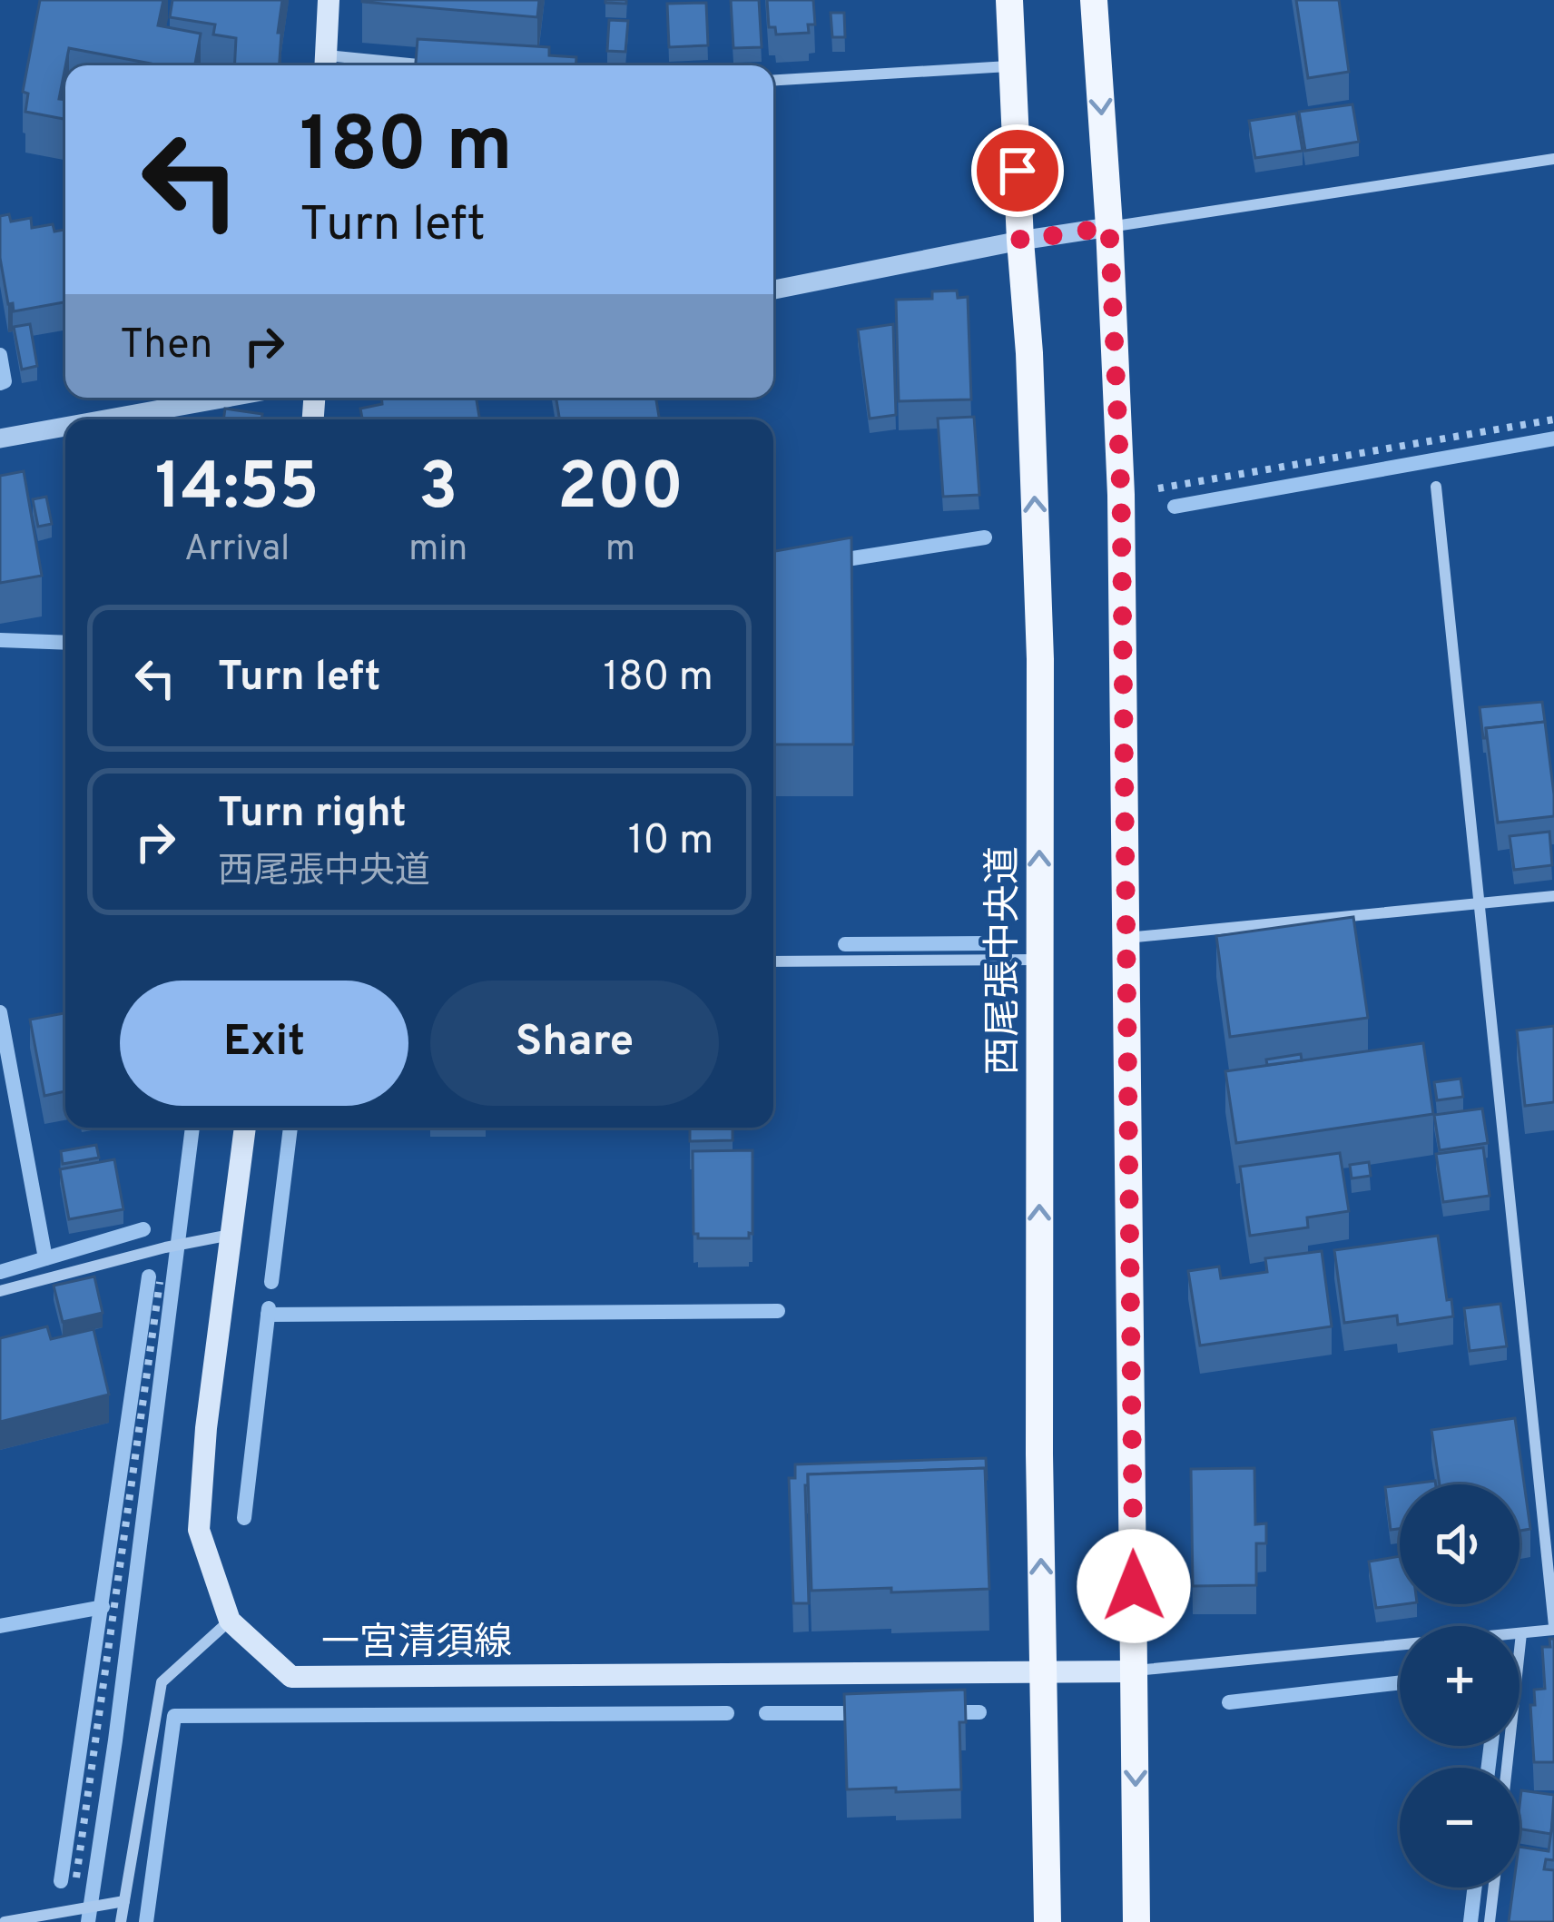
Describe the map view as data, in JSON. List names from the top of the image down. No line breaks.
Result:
{"streets":{"main road":["西尾張中央道","一宮清須線"]},"crossings":[["西尾張中央道","一宮清須線"]],"page":{"turn":["180 m","Turn left"],"then":"Then","eta":["14:55","Arrival","3","min","200","m"],"list":[{"name":"Turn left","value":"180 m"},{"name":"Turn right","note":"西尾張中央道","value":"10 m"}],"buttons":["Exit","Share"],"map_buttons":["+","−"]}}
